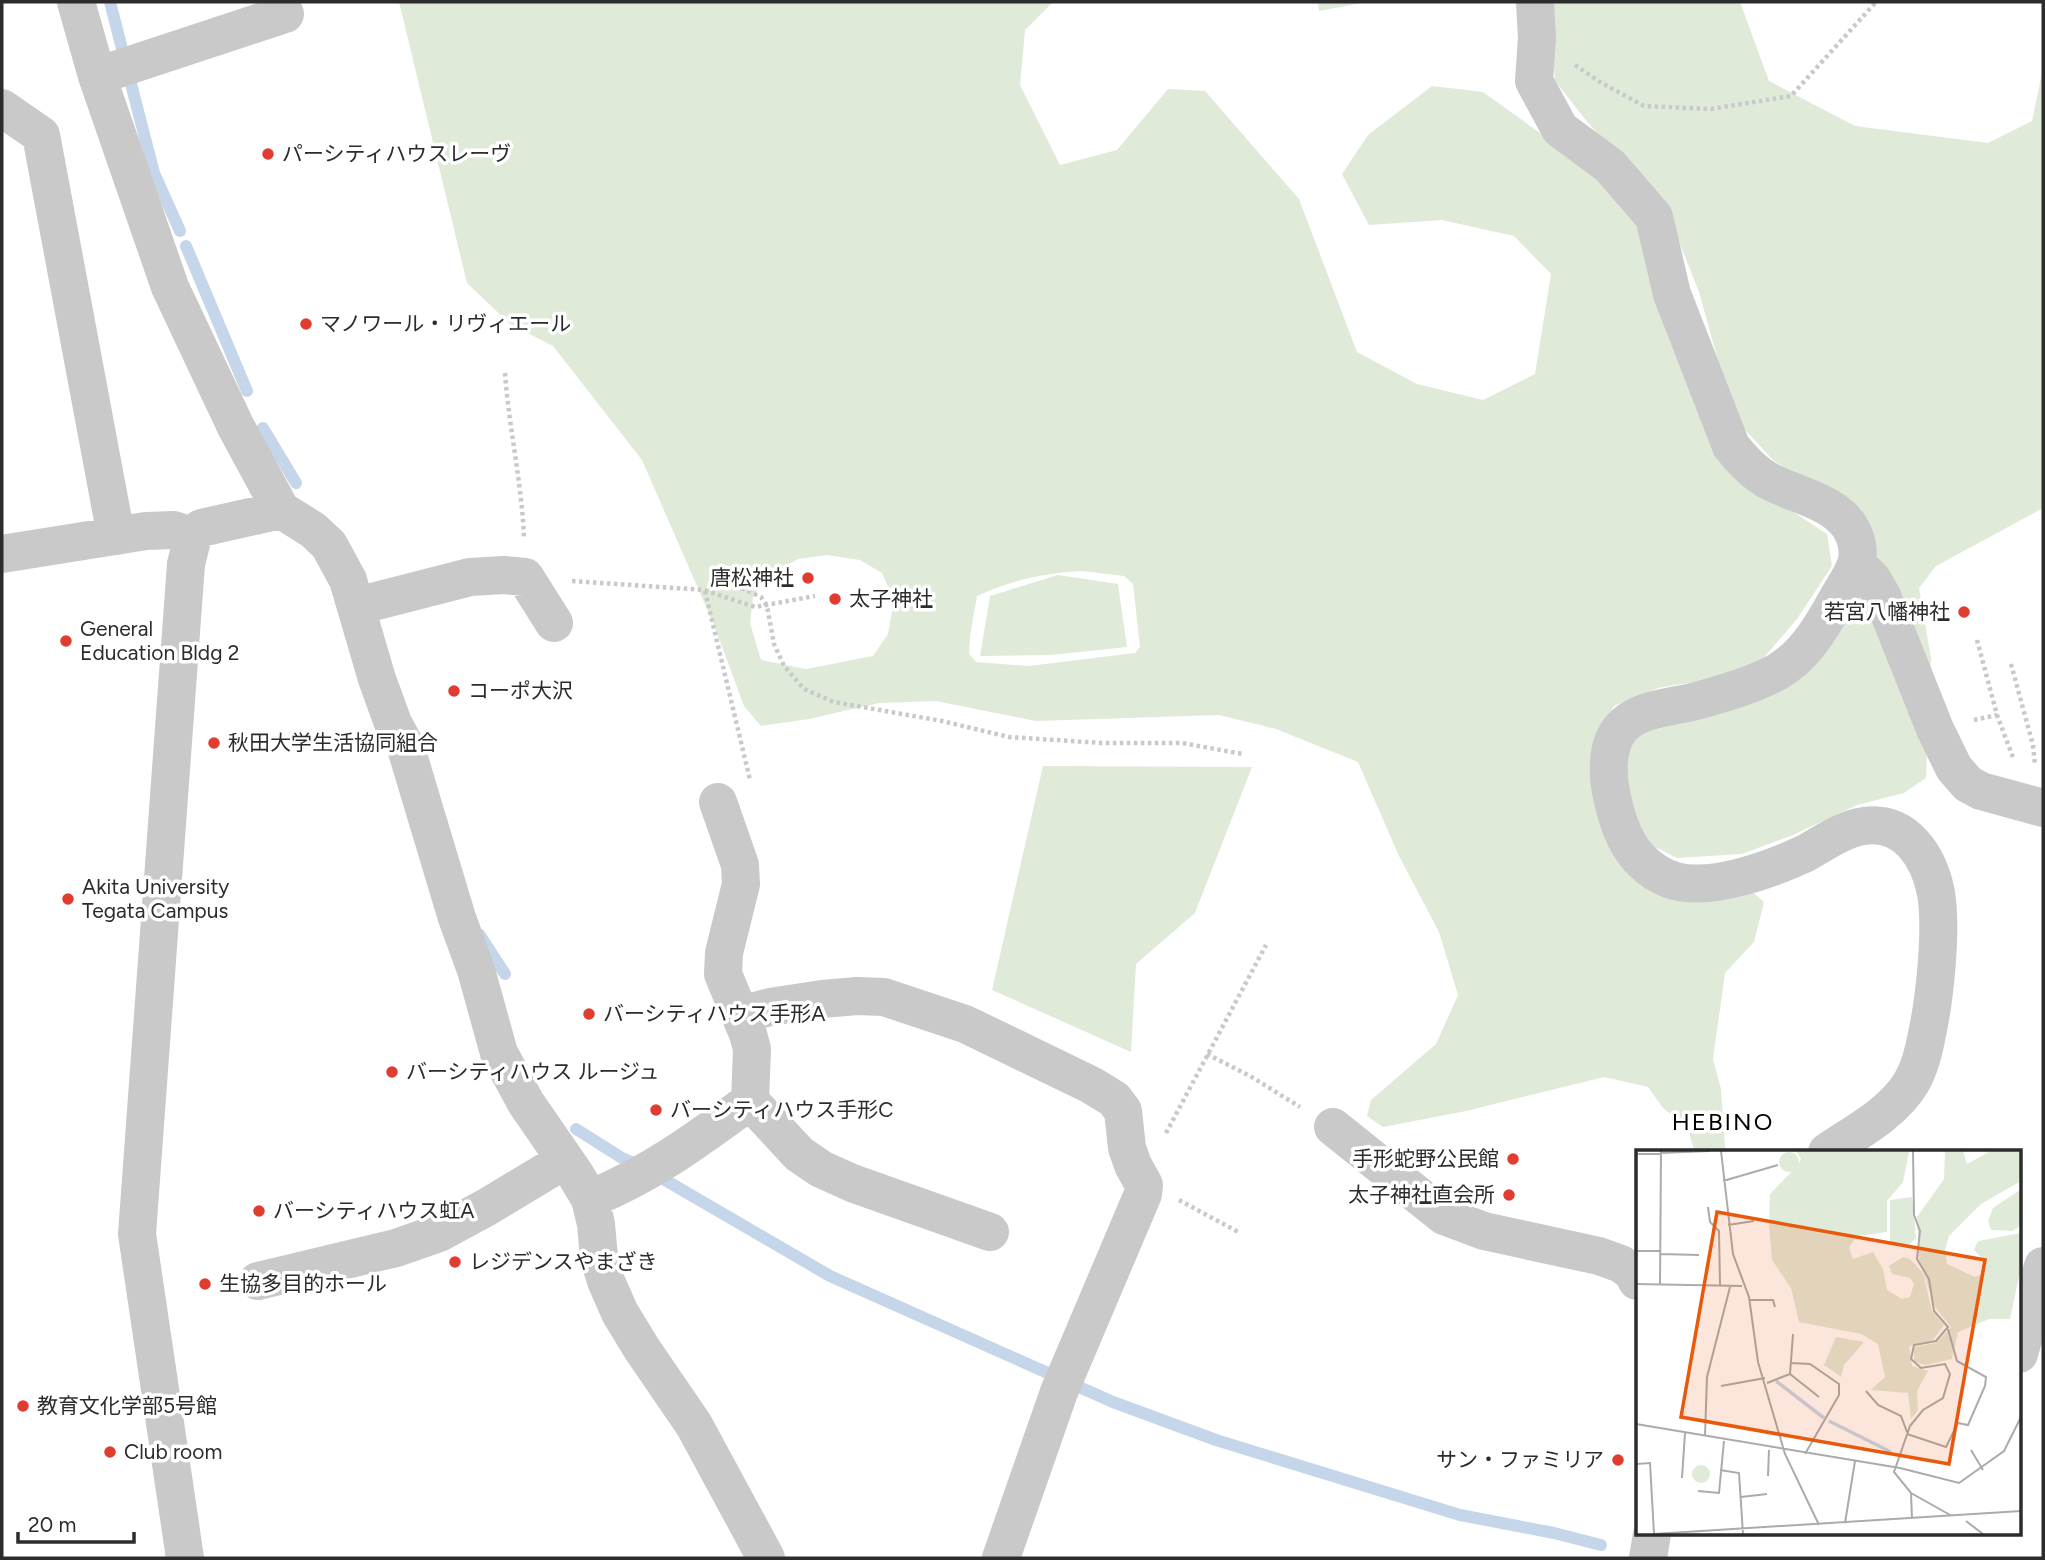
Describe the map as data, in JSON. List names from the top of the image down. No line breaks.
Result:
{"districts":["HEBINO"],"places":["パーシティハウスレーヴ","マノワール・リヴィエール","唐松神社","太子神社","若宮八幡神社","General Education Bldg 2","コーポ大沢","秋田大学生活協同組合","Akita University Tegata Campus","バーシティハウス手形A","バーシティハウス ルージュ","バーシティハウス手形C","手形蛇野公民館","太子神社直会所","バーシティハウス虹A","レジデンスやまざき","生協多目的ホール","教育文化学部5号館","Club room","サン・ファミリア"],"scale_bar":"20 m"}
